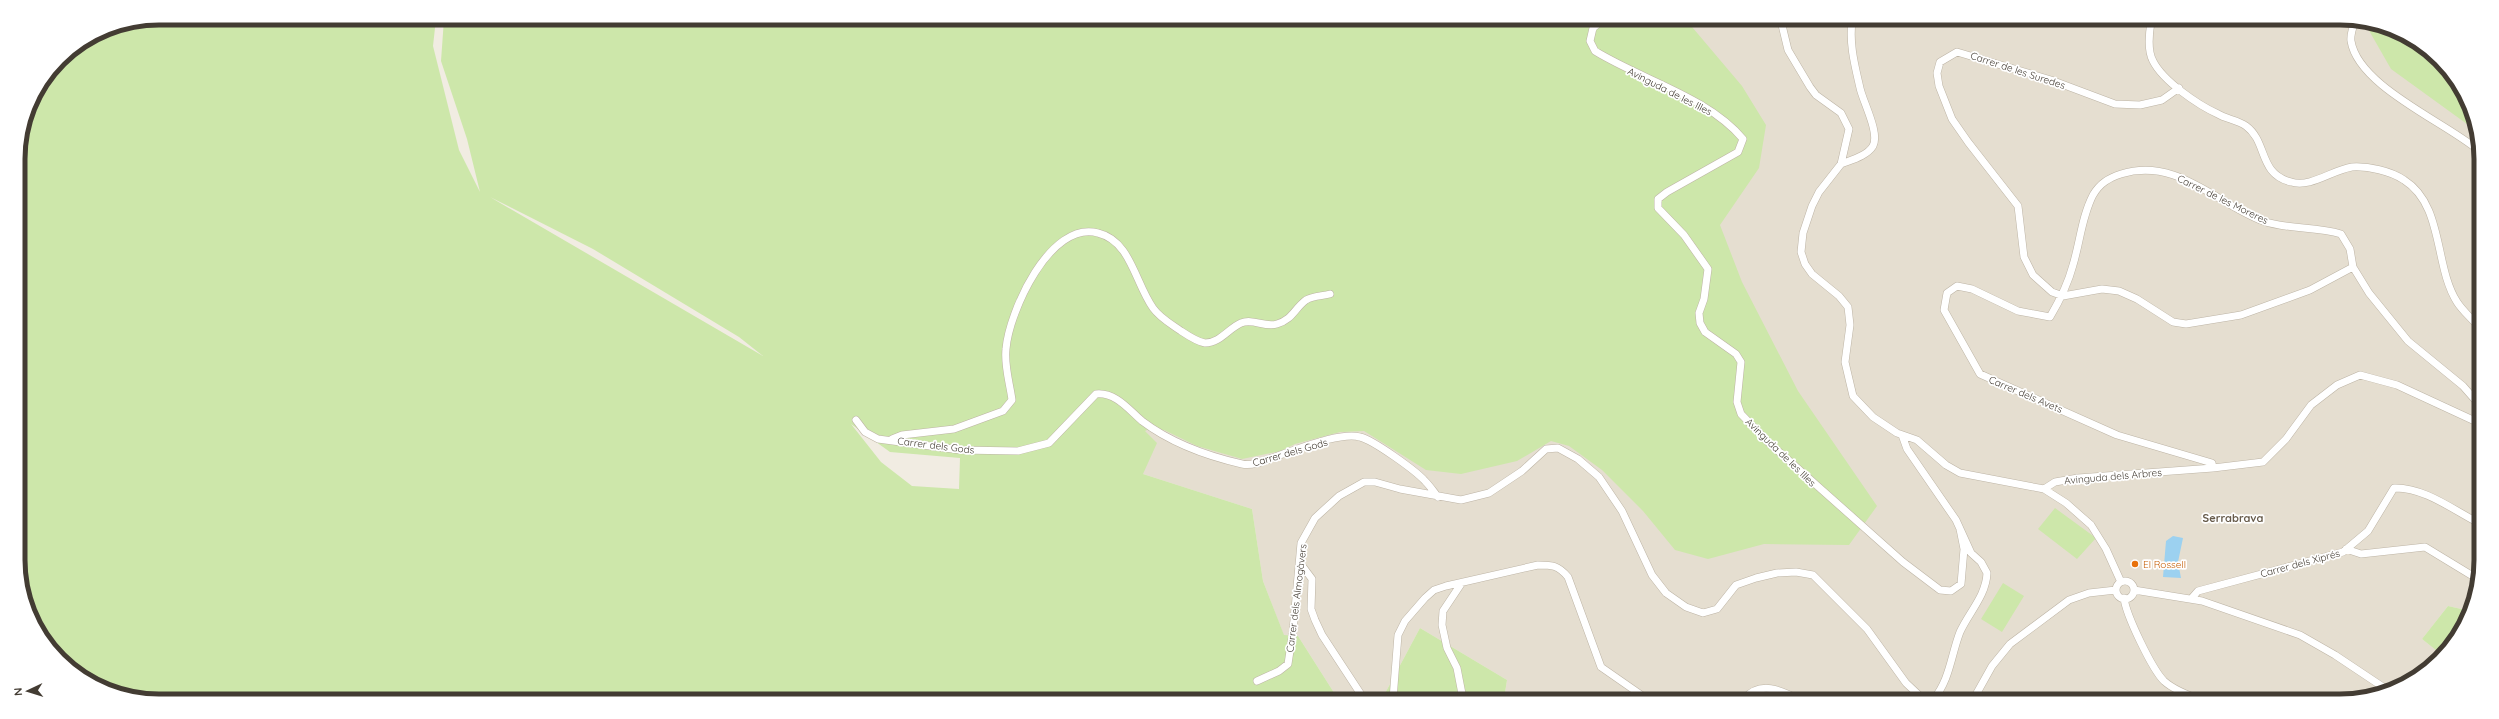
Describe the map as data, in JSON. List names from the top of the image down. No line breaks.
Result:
{"streets":{"street":["Carrer de les Suredes","Avinguda de les Illes","Carrer de les Moreres","Carrer dels Avets","Carrer dels Gods","Avinguda dels Arbres","Carrer dels Xiprés","Carrer dels Almogàvers"]},"crossings":[["Carrer de les Suredes","Carrer de les Moreres"],["Carrer de les Suredes","Carrer dels Avets"],["Carrer de les Moreres","Carrer dels Avets"],["Carrer dels Avets","Avinguda dels Arbres"],["Carrer dels Gods","Carrer dels Almogàvers"]],"districts":["Serrabrava"],"places":["El Rossell"],"north":"left"}
